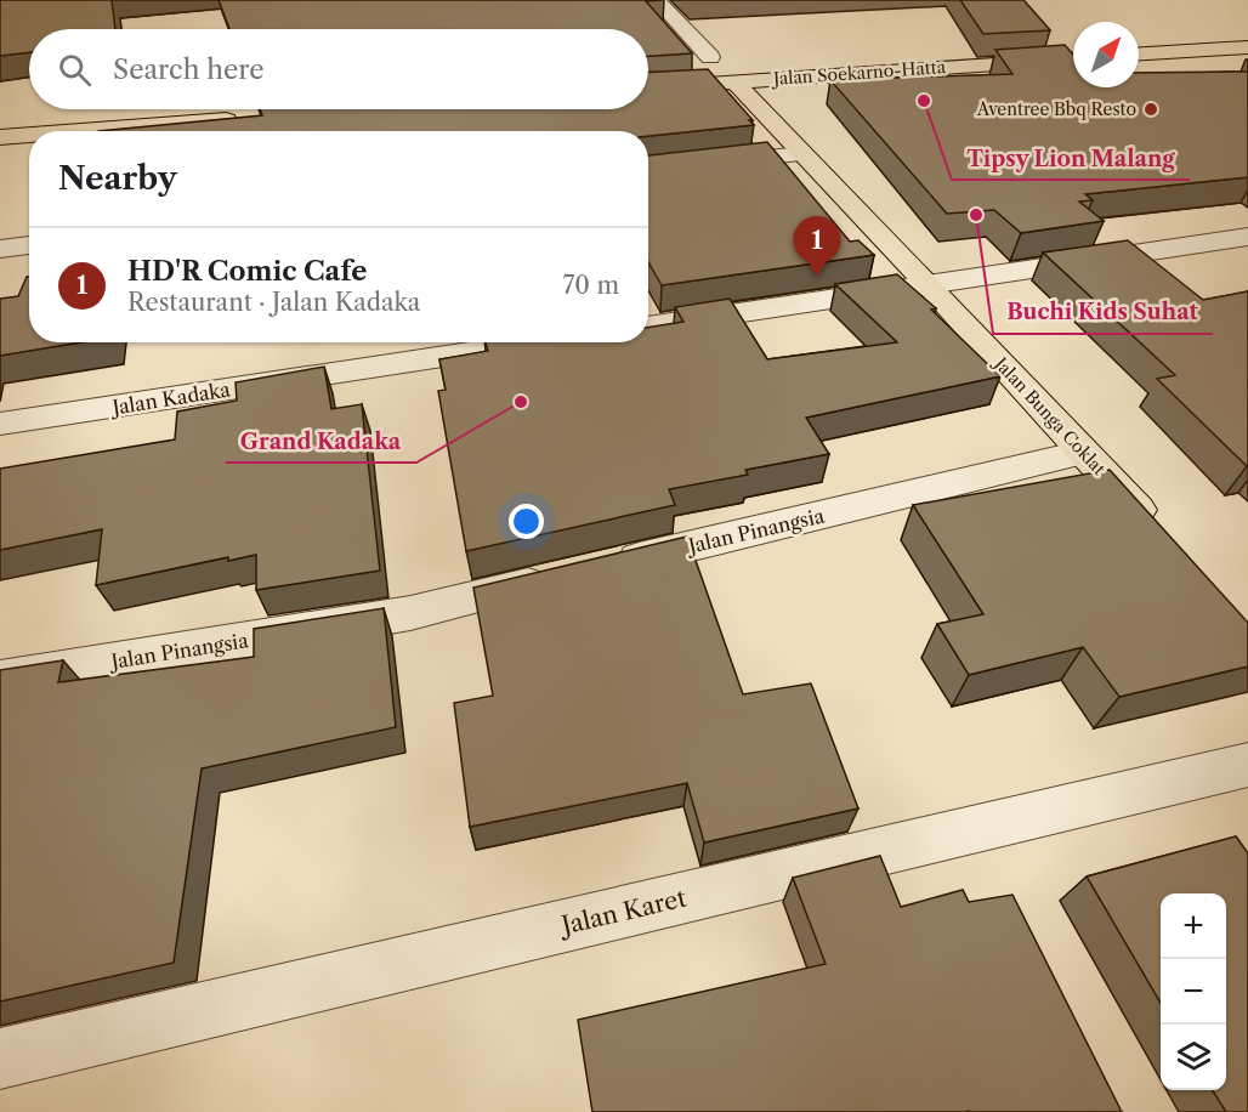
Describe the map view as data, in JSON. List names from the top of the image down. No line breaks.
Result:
{"streets":{"main road":["Jalan Soekarno-Hatta","Jalan Bunga Coklat"],"street":["Jalan Kadaka","Jalan Pinangsia","Jalan Karet"]},"crossings":[["Jalan Soekarno-Hatta","Jalan Bunga Coklat"],["Jalan Bunga Coklat","Jalan Pinangsia"]],"places":["Tipsy Lion Malang","Aventree Bbq Resto","Buchi Kids Suhat","Grand Kadaka"],"north":"top right","page":{"search":"Search here","heading":"Nearby","pins":"1","list":[{"mark":"1","name":"HD'R Comic Cafe","note":"Restaurant · Jalan Kadaka","value":"70 m"}],"map_buttons":["+","−"]}}
